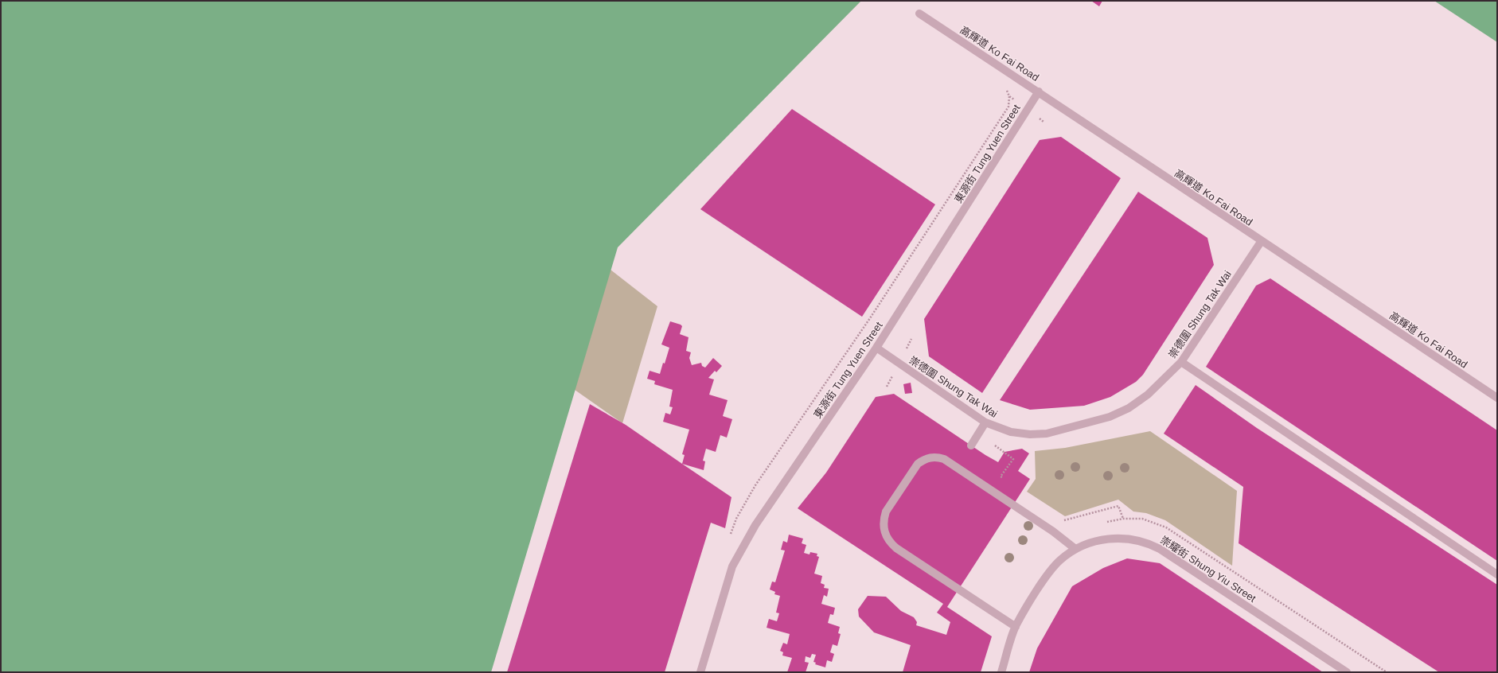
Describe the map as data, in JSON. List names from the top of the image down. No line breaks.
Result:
{"streets":{"street":["高輝道 Ko Fai Road","東源街 Tung Yuen Street","崇德圍 Shung Tak Wai","崇耀街 Shung Yiu Street"]},"crossings":[["高輝道 Ko Fai Road","東源街 Tung Yuen Street"],["高輝道 Ko Fai Road","崇德圍 Shung Tak Wai"],["東源街 Tung Yuen Street","崇德圍 Shung Tak Wai"]]}
